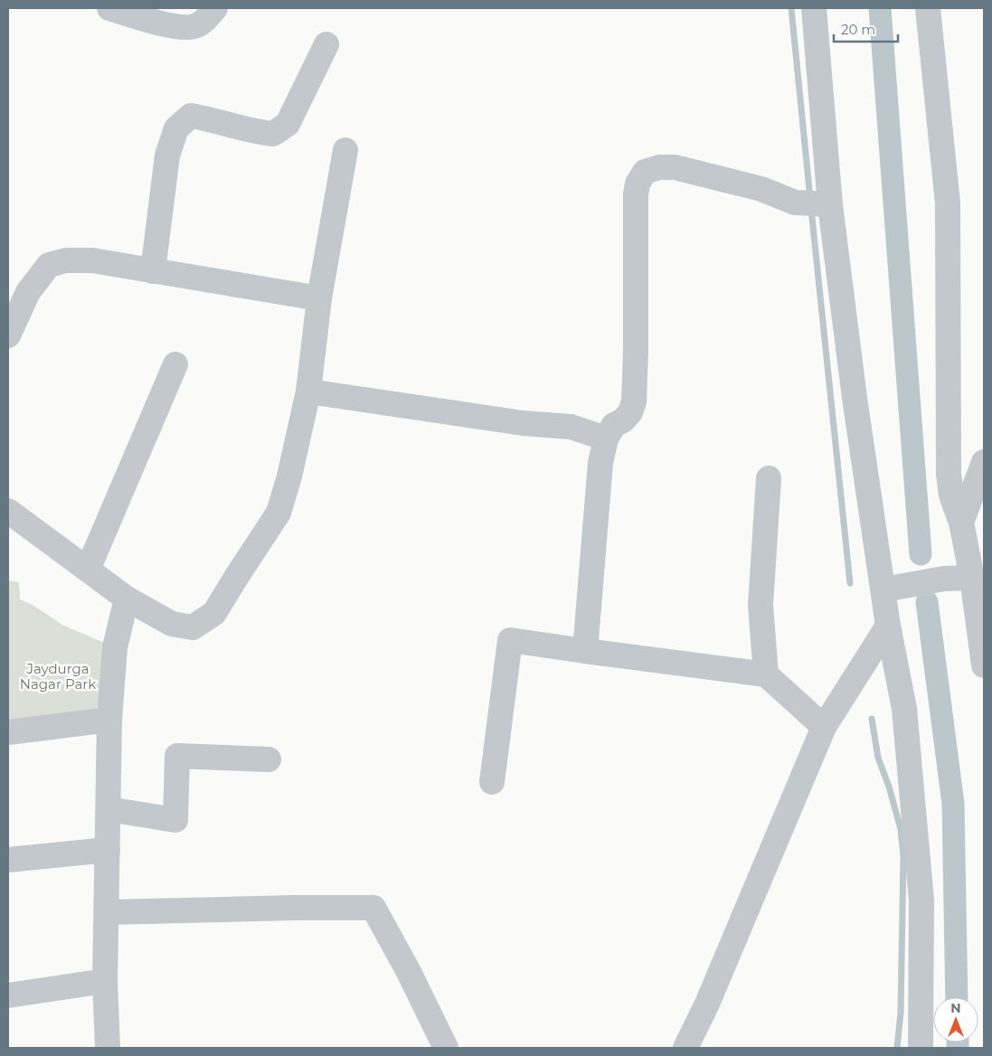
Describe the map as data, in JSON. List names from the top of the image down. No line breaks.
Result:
{"parks":["Jaydurga Nagar Park"],"scale_bar":"20 m","north":"top"}
